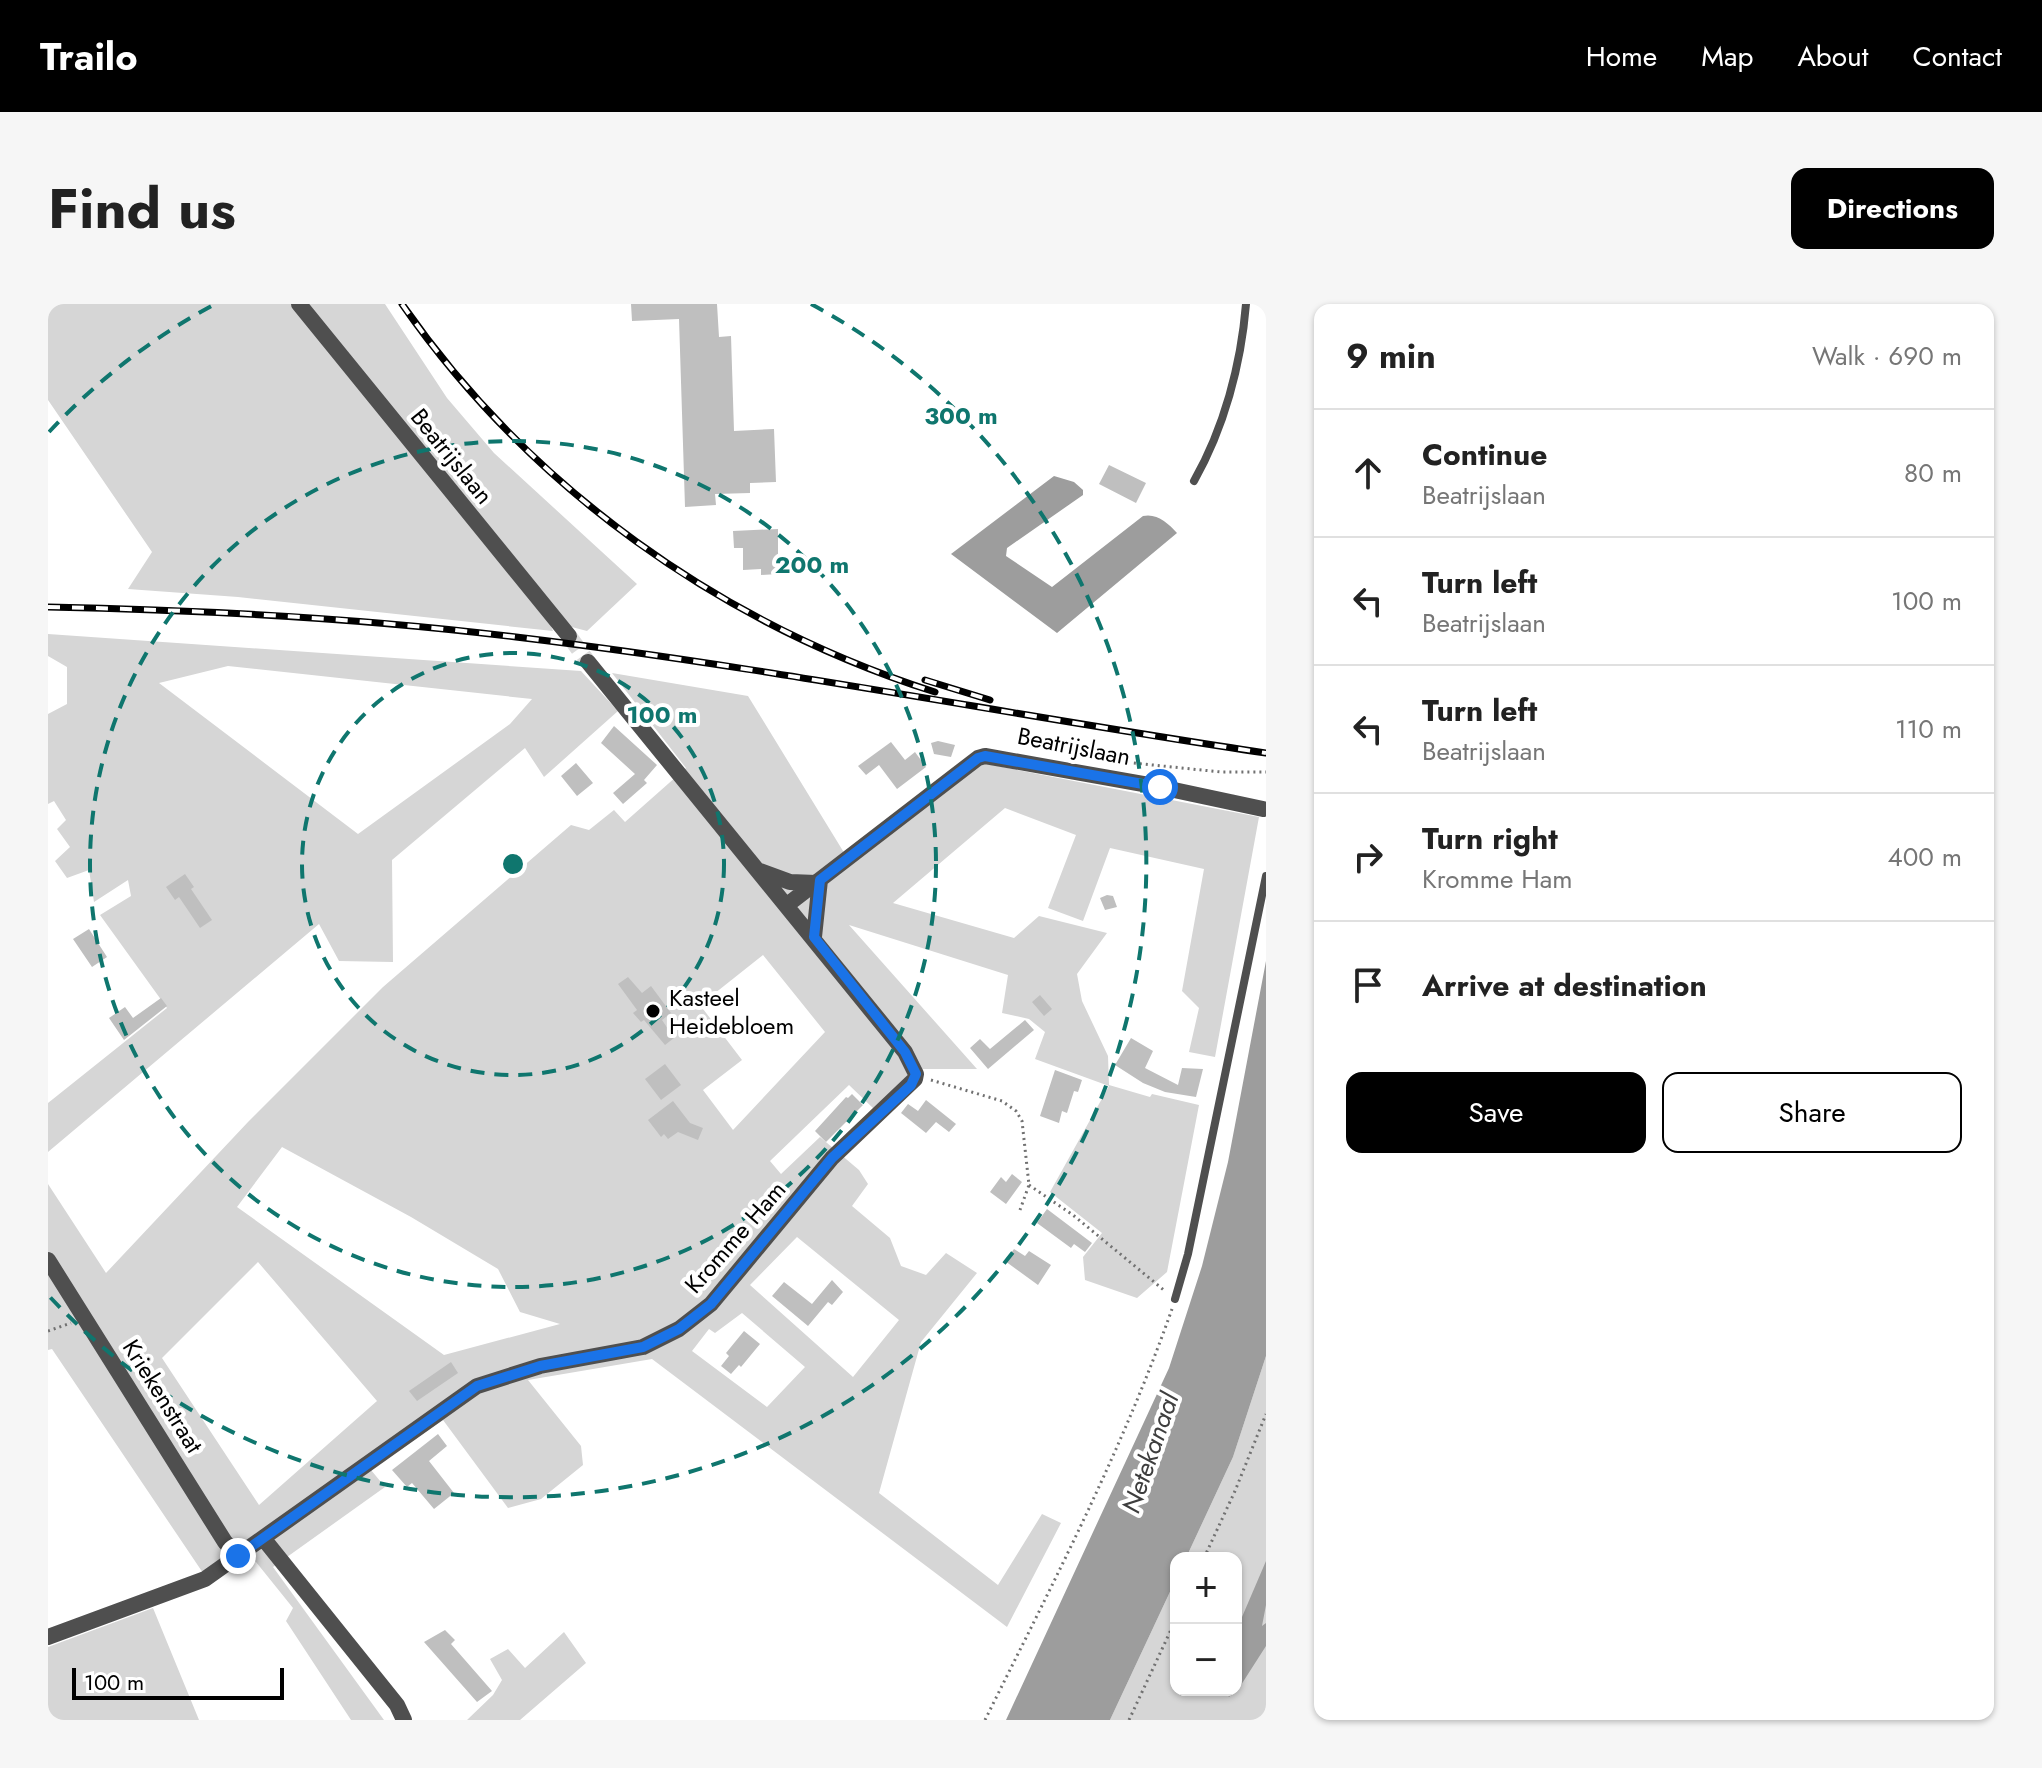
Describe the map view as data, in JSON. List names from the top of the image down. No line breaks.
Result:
{"streets":{"street":["Beatrijslaan","Kromme Ham","Kriekenstraat"]},"crossings":[["Kromme Ham","Kriekenstraat"]],"water":["Netekanaal"],"places":["Kasteel Heidebloem"],"scale_bar":"100 m","page":{"header":"Trailo","nav":["Home","Map","About","Contact"],"title":"Find us","buttons":["Directions",["Save","Share"]],"heading":["9 min","Walk · 690 m"],"list":[["Continue","Beatrijslaan","80 m"],["Turn left","Beatrijslaan","100 m"],["Turn left","Beatrijslaan","110 m"],["Turn right","Kromme Ham","400 m"],"Arrive at destination"],"map_buttons":["+","−"],"scale":"100 m"},"rings":["300 m","200 m","100 m"]}
